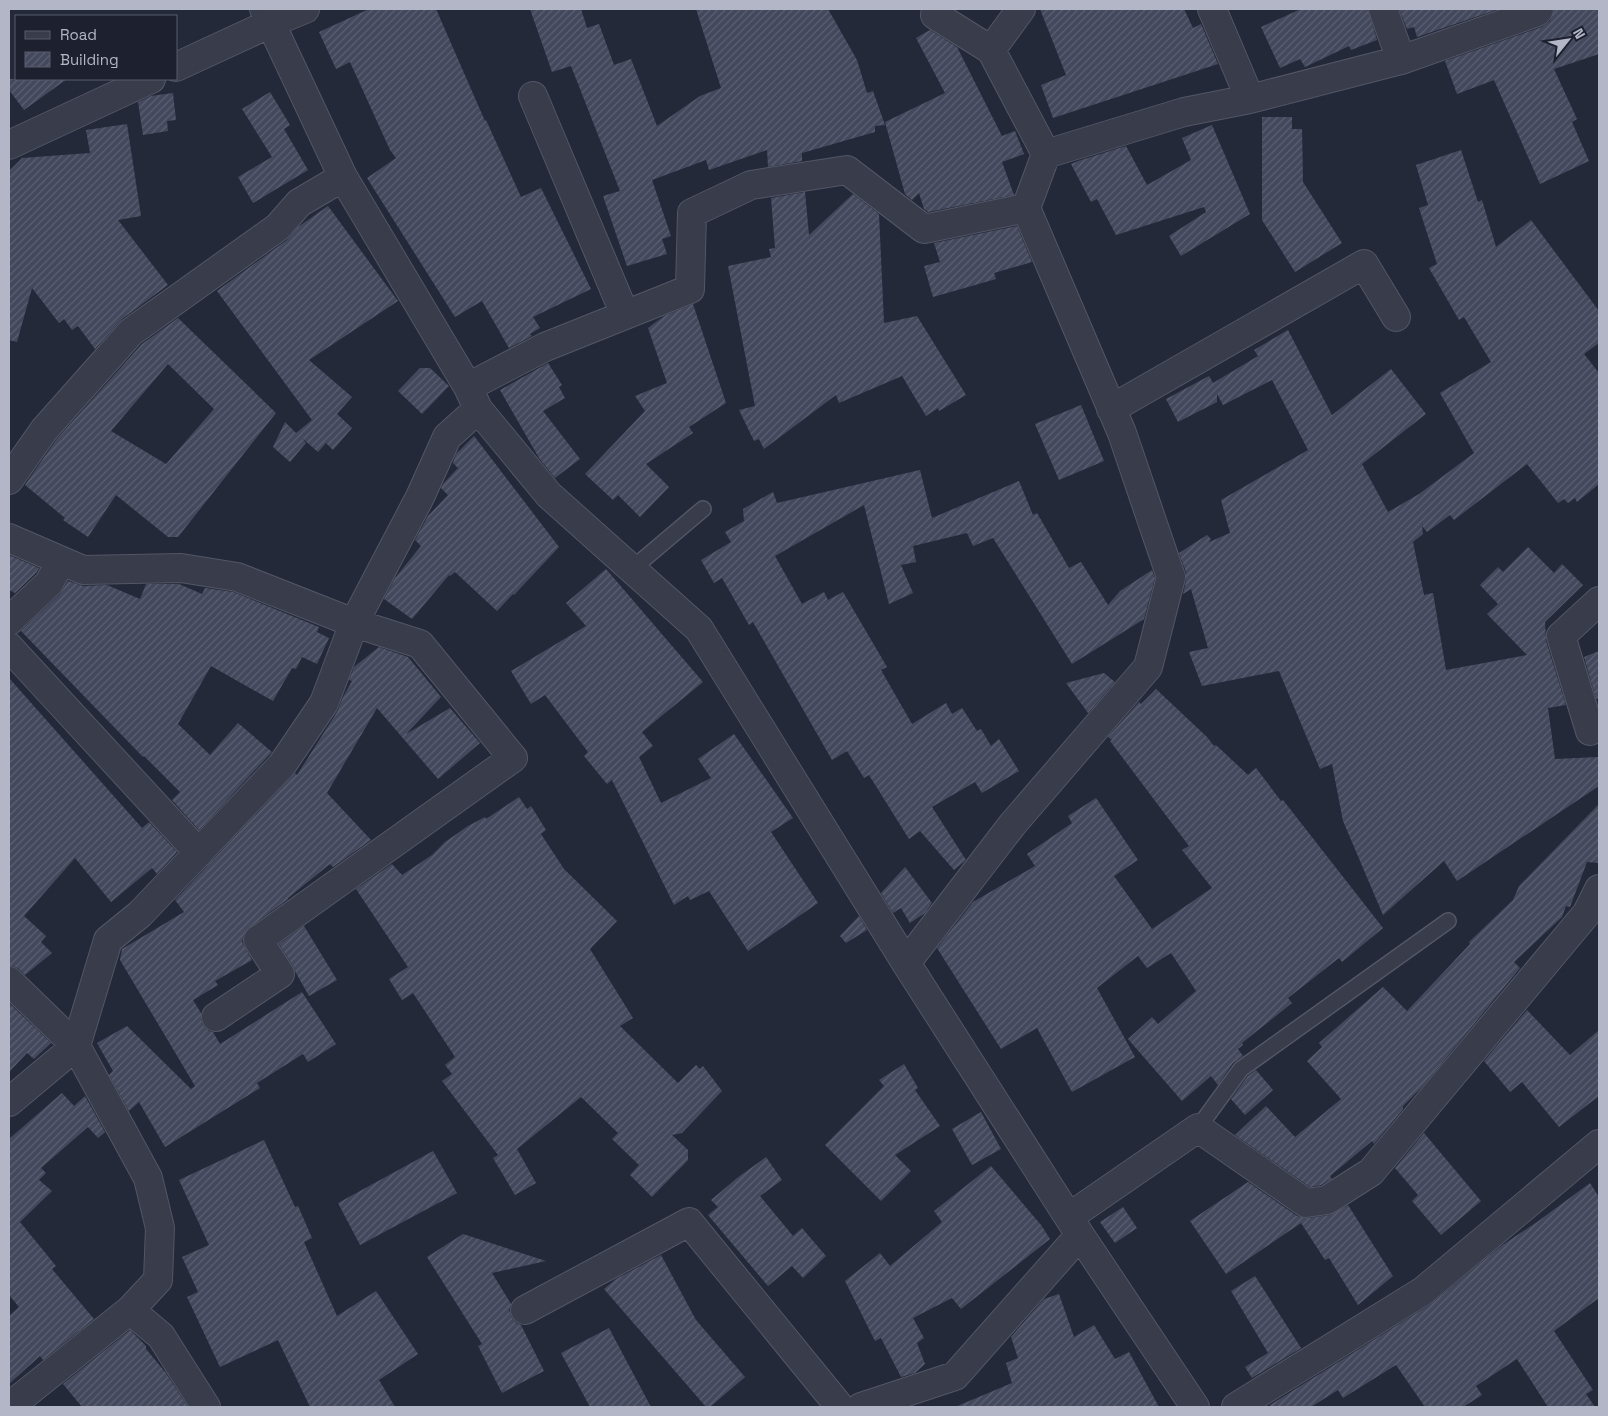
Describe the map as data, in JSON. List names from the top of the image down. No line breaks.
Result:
{"legend":["Road","Building"],"north":"top right"}
